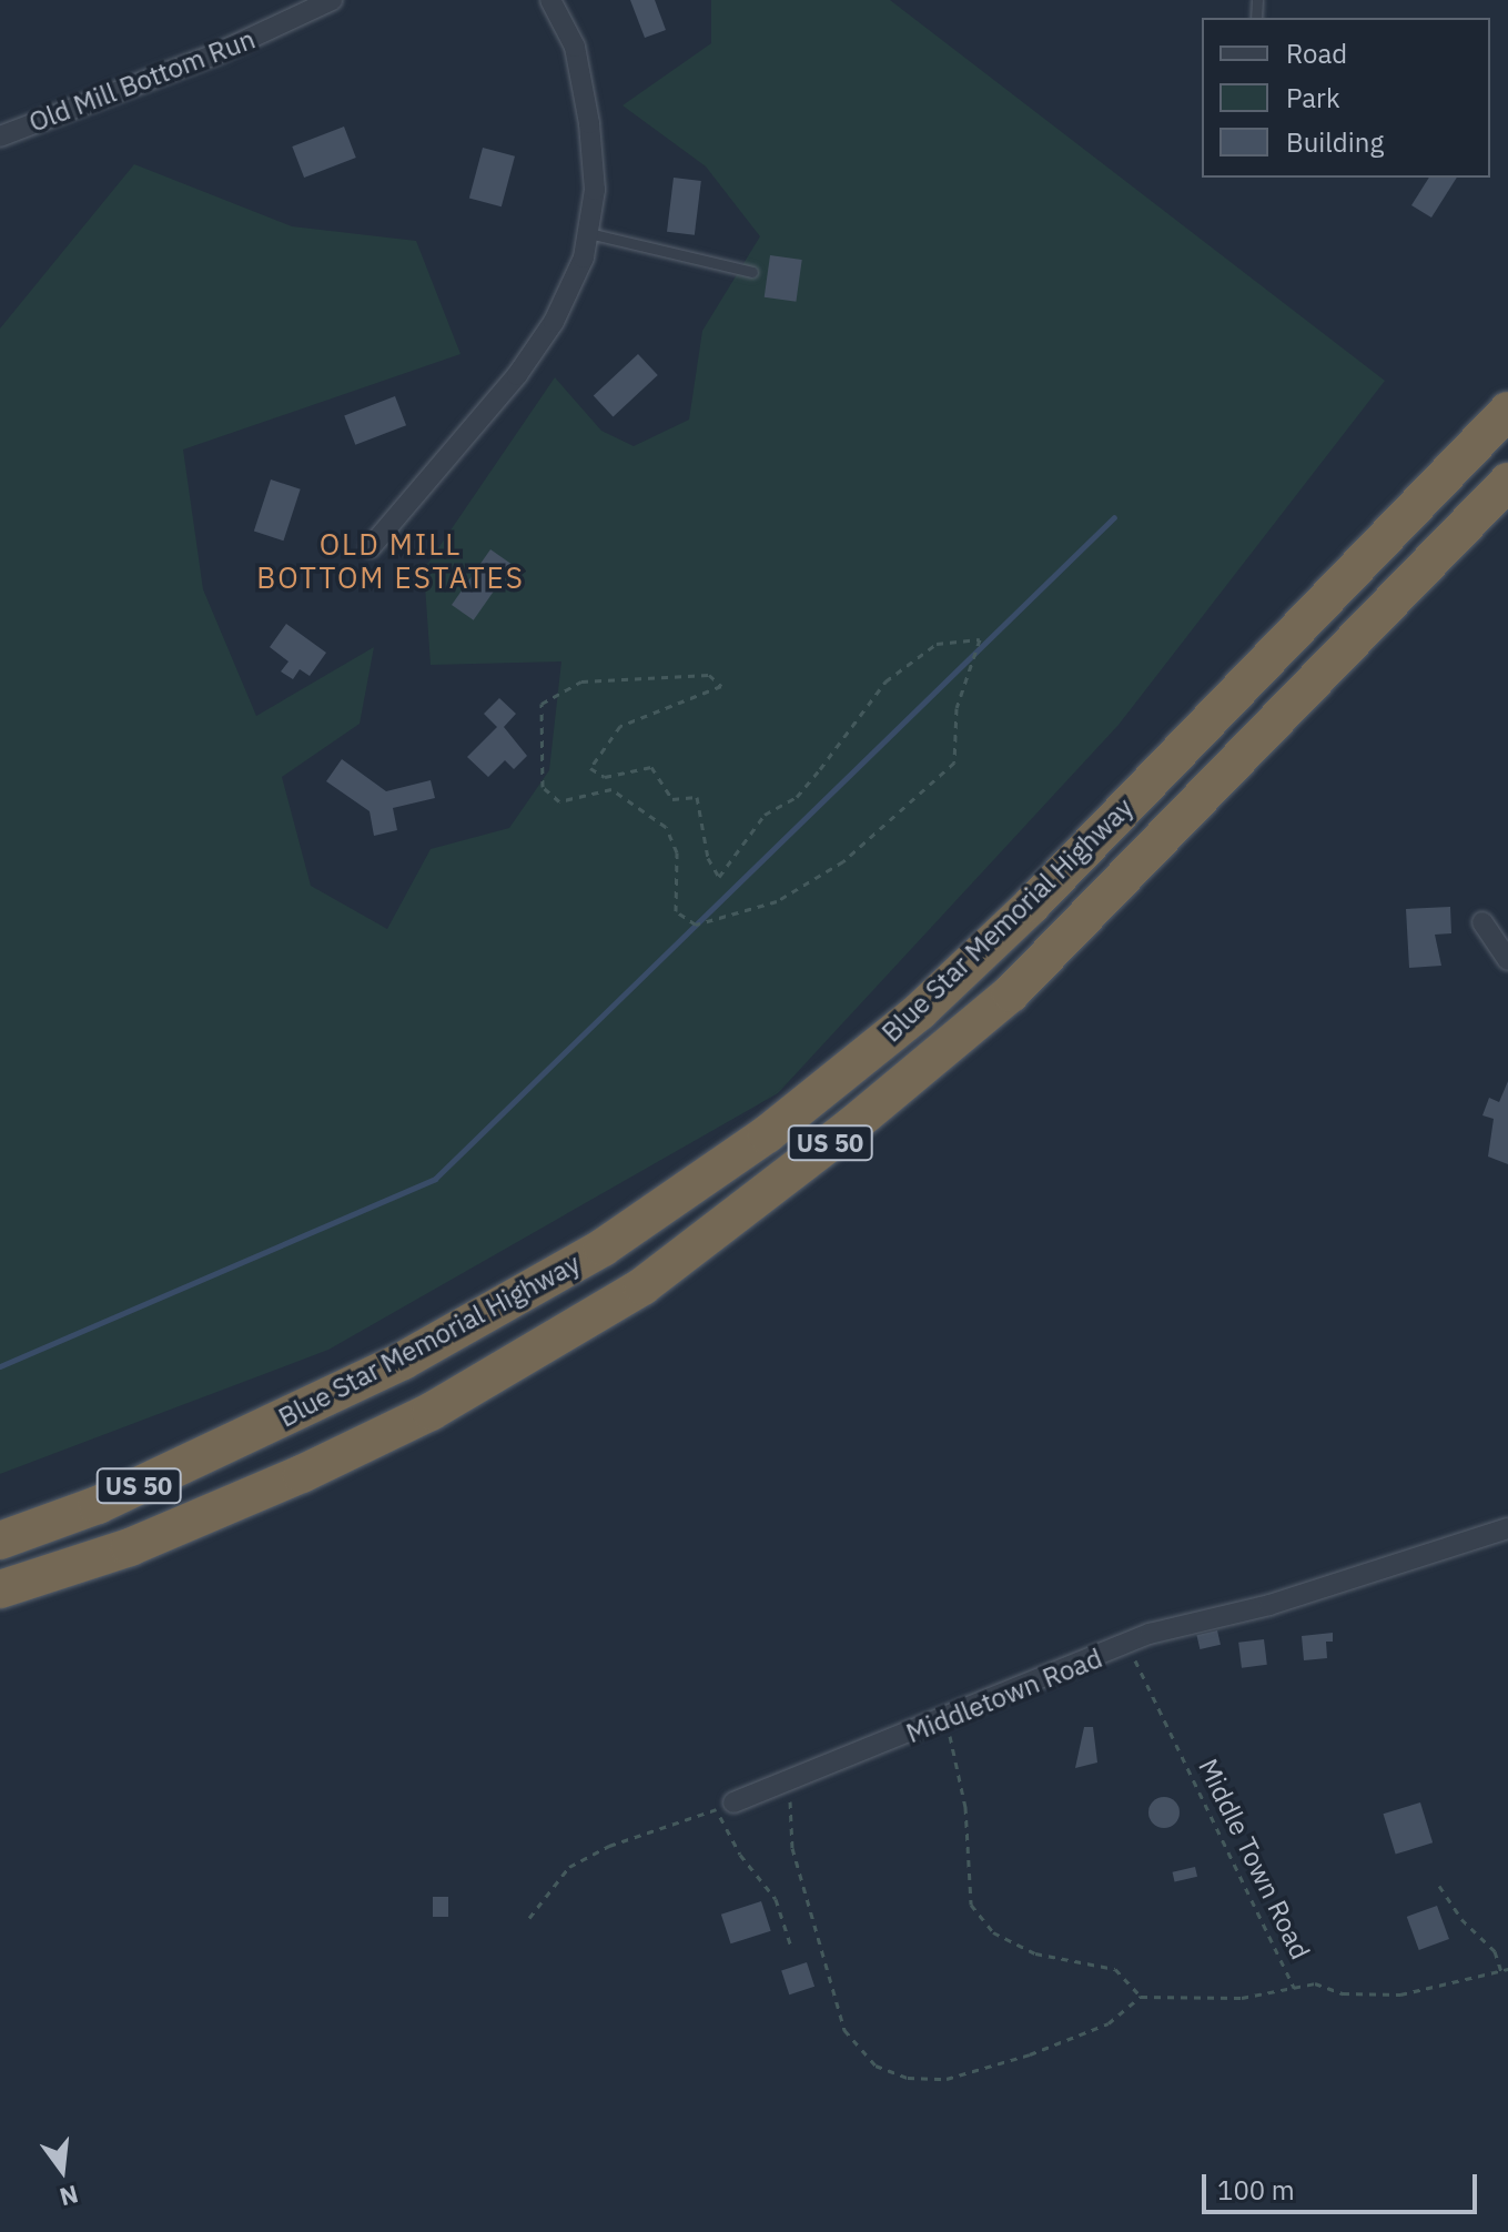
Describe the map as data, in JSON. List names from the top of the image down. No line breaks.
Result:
{"streets":{"highway":["Blue Star Memorial Highway","US 50"],"street":["Old Mill Bottom Run","Middletown Road"],"path":["Middle Town Road"]},"crossings":[["Middletown Road","Middle Town Road"]],"districts":["OLD MILL BOTTOM ESTATES"],"legend":["Road","Park","Building"],"scale_bar":"100 m","north":"bottom"}
